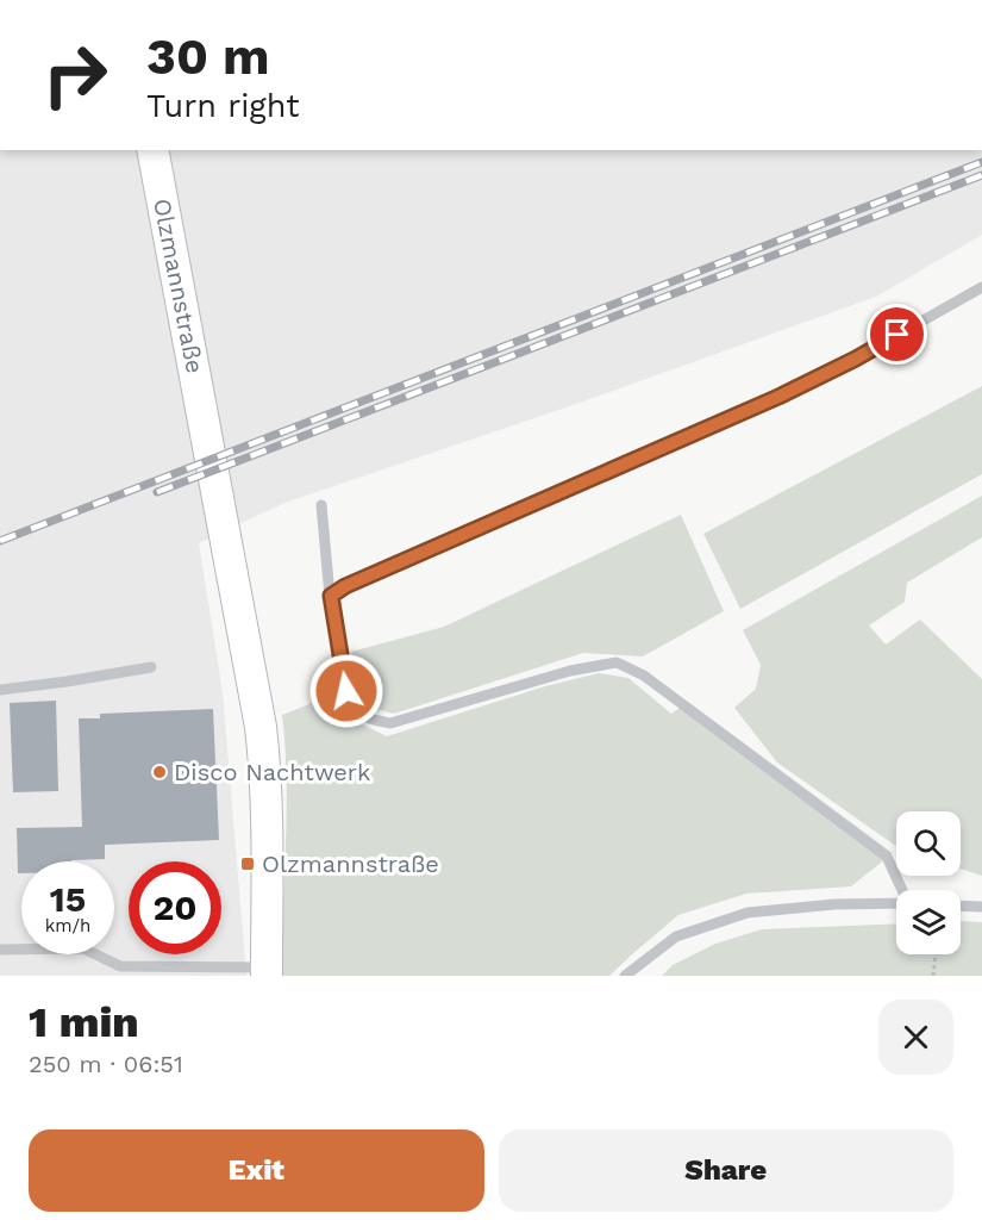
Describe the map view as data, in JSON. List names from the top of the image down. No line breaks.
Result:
{"streets":{"main road":["Olzmannstraße"]},"places":{"other":["Disco Nachtwerk"],"transit":["Olzmannstraße"]},"page":{"turn":["30 m","Turn right"],"speed":"15 km/h","limit":"20","heading":["1 min","250 m · 06:51"],"buttons":["Exit","Share"]}}
